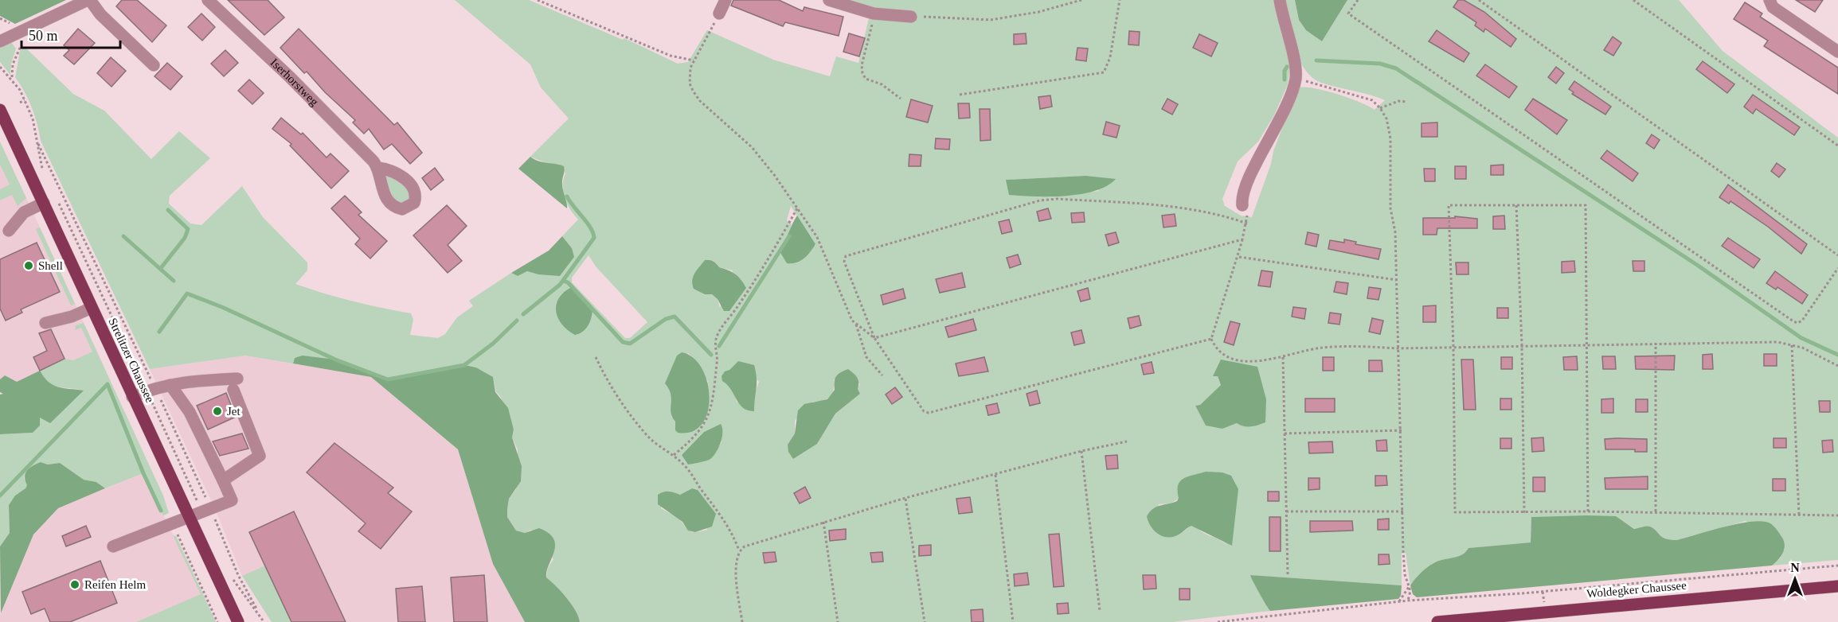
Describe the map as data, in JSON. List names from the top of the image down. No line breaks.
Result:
{"streets":{"main road":["Strelitzer Chaussee","Woldegker Chaussee"],"street":["Iserhorstweg"]},"places":["Shell","Jet","Reifen Helm"],"scale_bar":"50 m","north":"top"}
